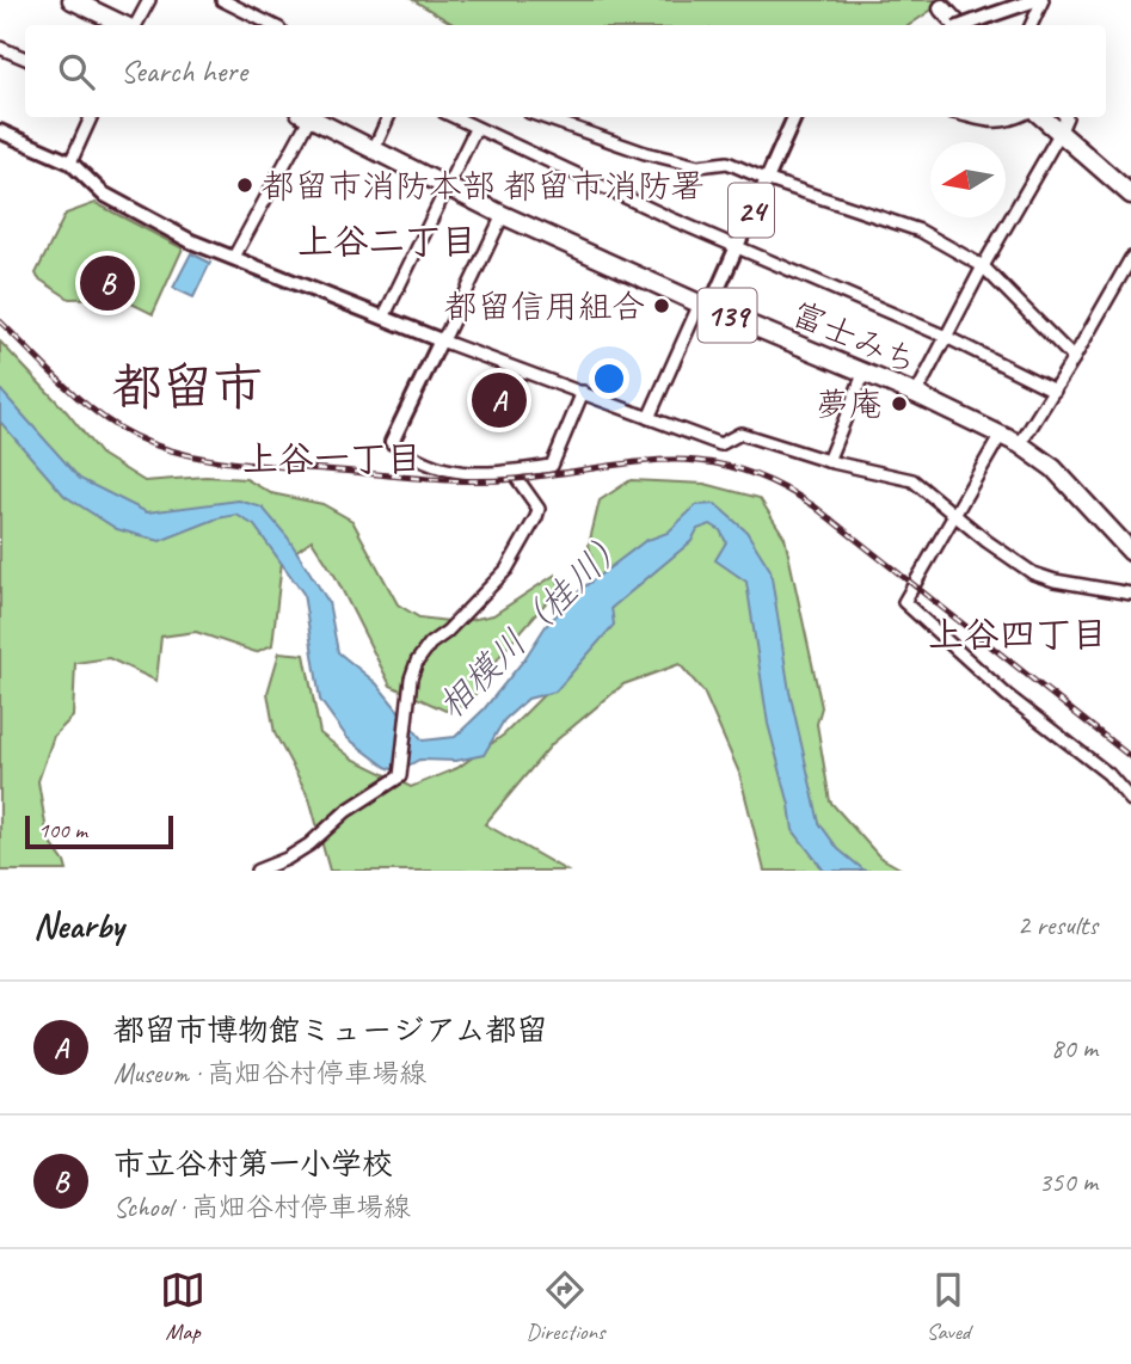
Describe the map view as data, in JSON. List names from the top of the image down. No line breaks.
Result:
{"streets":{"highway":["139","富士みち"],"main road":["24"]},"crossings":[["24","富士みち"]],"districts":["上谷二丁目","都留市","上谷一丁目","上谷四丁目"],"water":["相模川（桂川）"],"places":["都留市消防本部 都留市消防署","都留信用組合","夢庵"],"scale_bar":"100 m","north":"left","page":{"search":"Search here","pins":["B","A"],"scale":"100 m","heading":["Nearby","2 results"],"list":[{"mark":"A","name":"都留市博物館ミュージアム都留","note":"Museum · 高畑谷村停車場線","value":"80 m"},{"mark":"B","name":"市立谷村第一小学校","note":"School · 高畑谷村停車場線","value":"350 m"}],"nav":["Map","Directions","Saved"]}}
